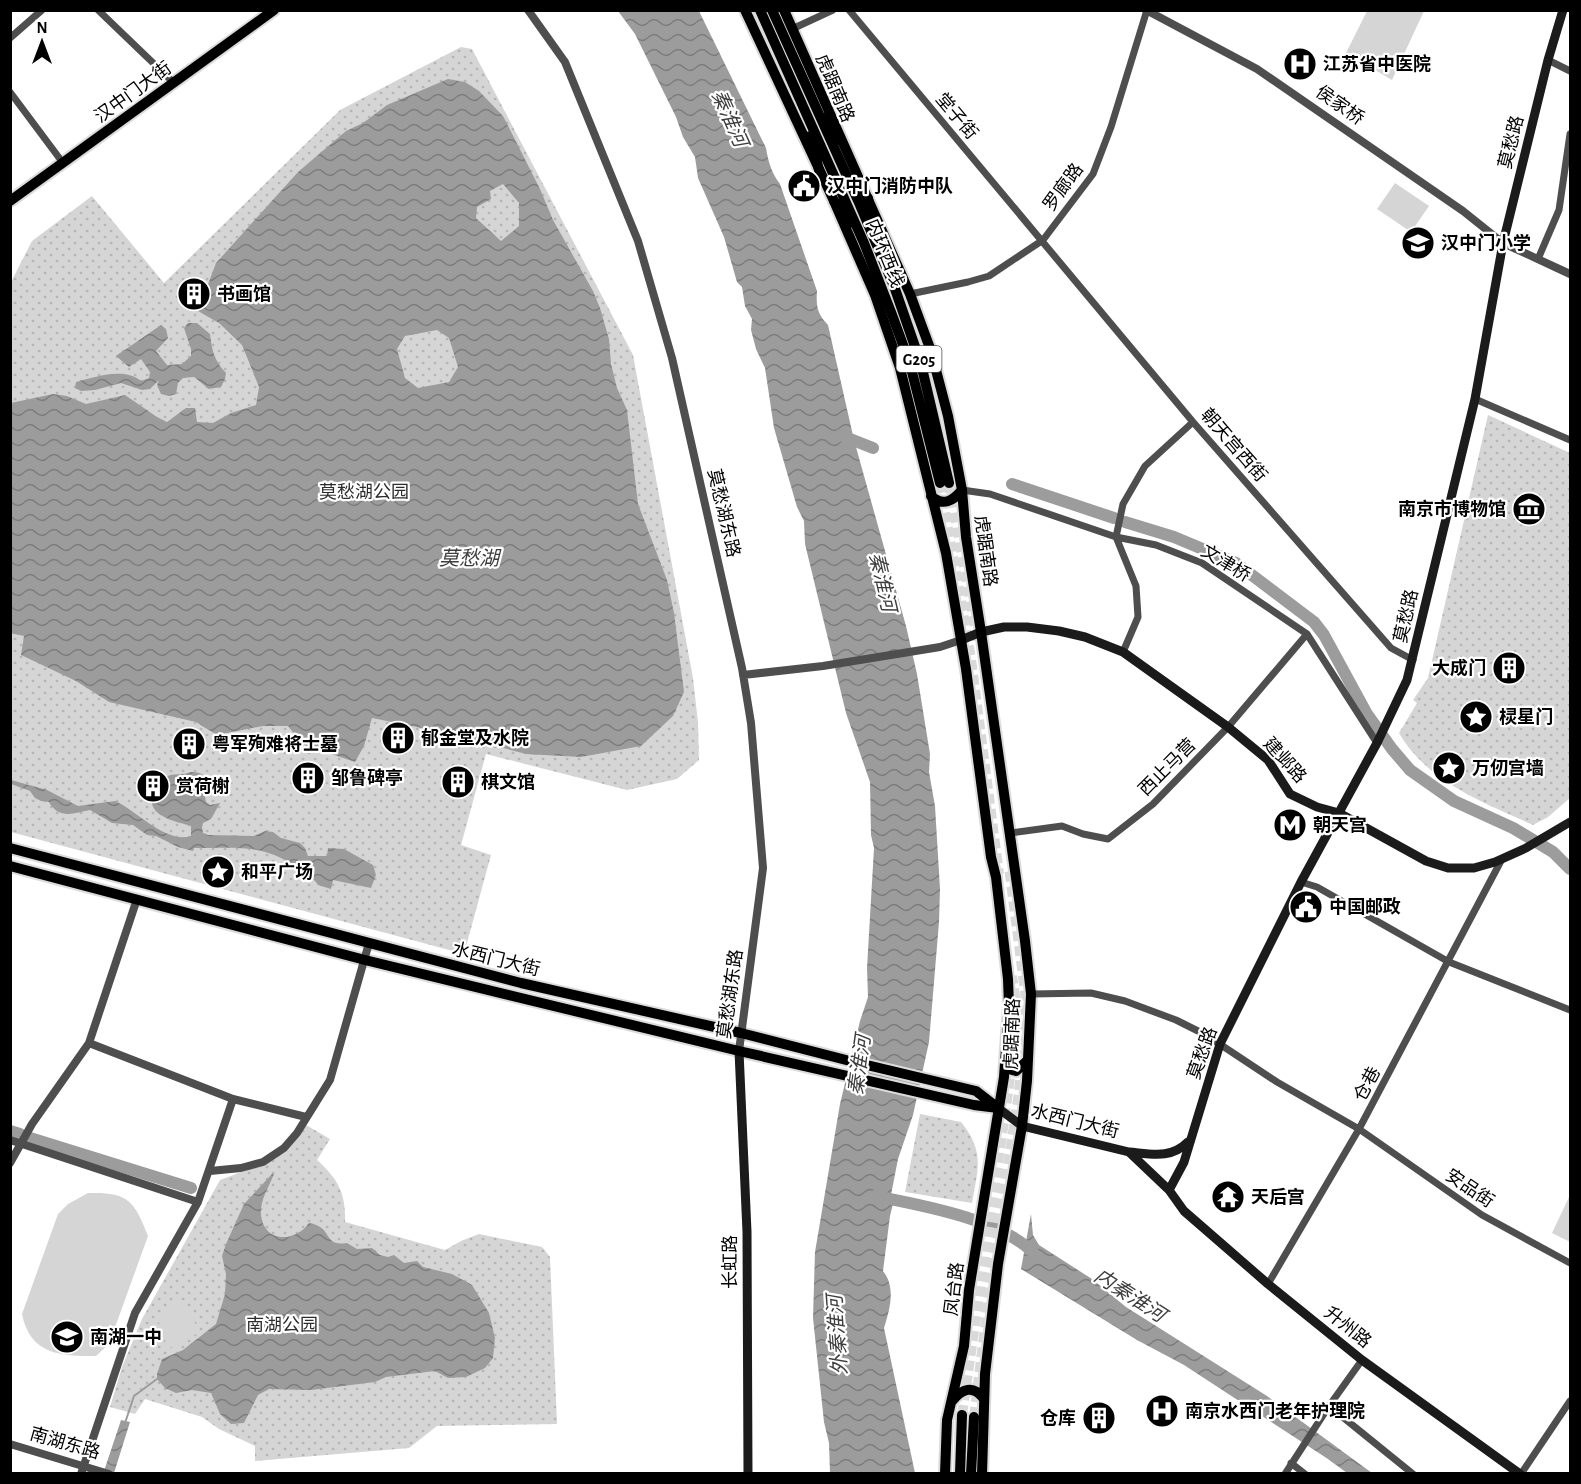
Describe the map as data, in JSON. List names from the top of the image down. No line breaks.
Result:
{"streets":{"main road":["虎踞南路","汉中门大街","莫愁路","内环西线","G205","建邺路","水西门大街","长虹路","凤台路","升州路"],"street":["侯家桥","堂子街","罗廊路","朝天宫西街","莫愁湖东路","文津桥","西止马营","仓巷","安品街","南湖东路"]},"crossings":[["虎踞南路","罗廊路"],["虎踞南路","文津桥"],["虎踞南路","建邺路"],["虎踞南路","西止马营"],["虎踞南路","水西门大街"],["虎踞南路","安品街"],["虎踞南路","凤台路"],["侯家桥","莫愁路"],["侯家桥","罗廊路"],["堂子街","罗廊路"],["堂子街","朝天宫西街"],["莫愁路","朝天宫西街"],["莫愁路","文津桥"],["莫愁路","建邺路"],["莫愁路","水西门大街"],["莫愁路","安品街"],["莫愁路","升州路"],["罗廊路","朝天宫西街"],["莫愁湖东路","水西门大街"],["莫愁湖东路","长虹路"],["文津桥","西止马营"],["建邺路","西止马营"],["建邺路","仓巷"],["水西门大街","长虹路"],["水西门大街","凤台路"],["水西门大街","升州路"],["仓巷","安品街"],["仓巷","升州路"]],"water":["秦淮河","莫愁湖","内秦淮河","外秦淮河"],"parks":["莫愁湖公园","南湖公园"],"places":{"hospital":["江苏省中医院","南京水西门老年护理院"],"public building":["汉中门消防中队","中国邮政"],"school or university":["汉中门小学","南湖一中"],"building":["书画馆","大成门","郁金堂及水院","粤军殉难将士墓","邹鲁碑亭","棋文馆","赏荷榭","仓库"],"museum":["南京市博物馆"],"place":["棂星门","万仞宫墙","和平广场"],"metro station":["朝天宫"],"temple":["天后宫"]},"north":"top"}
